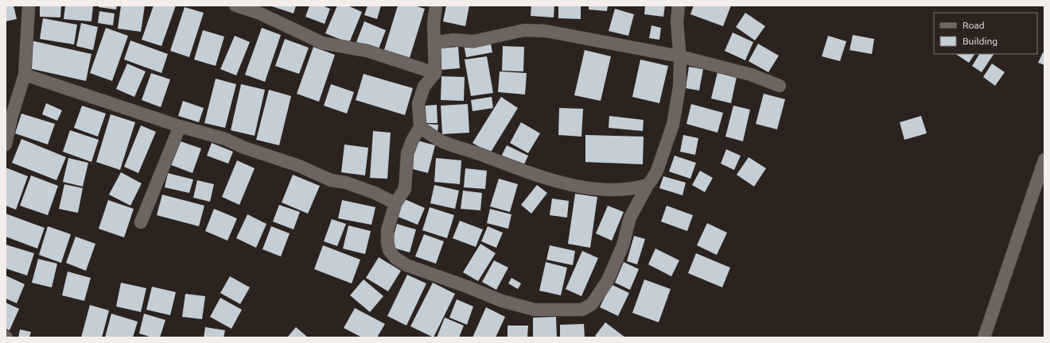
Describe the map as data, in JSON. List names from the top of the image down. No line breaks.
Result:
{"legend":["Road","Building"]}
